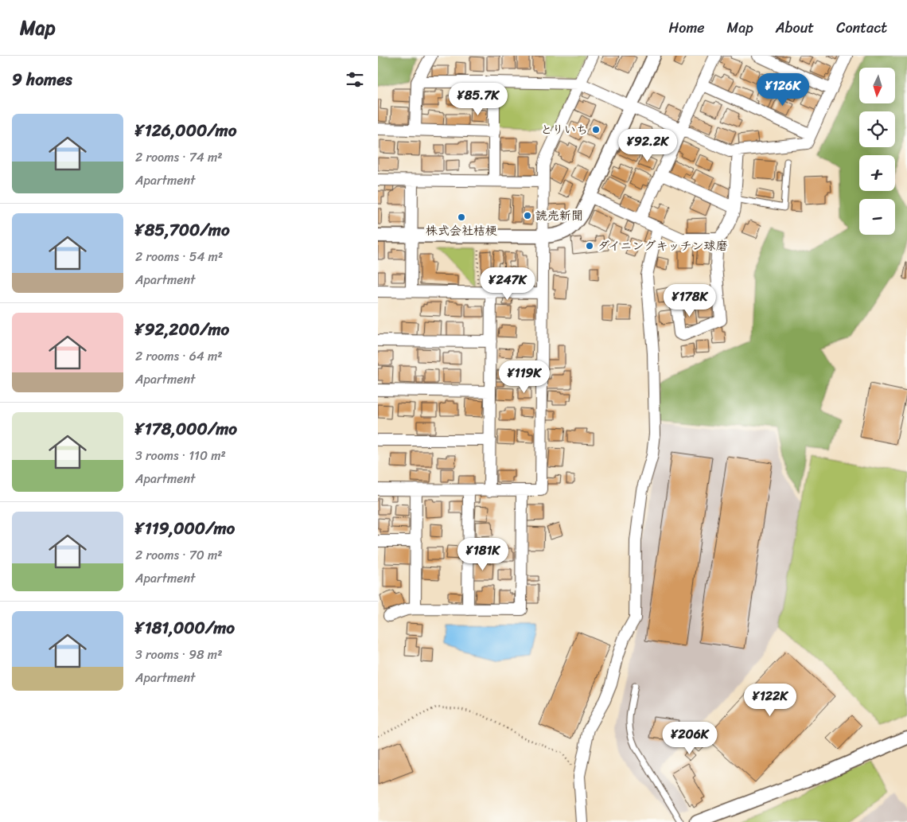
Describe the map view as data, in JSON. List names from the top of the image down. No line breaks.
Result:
{"places":["とりいち","読売新聞","株式会社桔梗","ダイニングキッチン球磨"],"north":"bottom","page":{"header":"Map","nav":["Home","Map","About","Contact"],"heading":"9 homes","map_buttons":["+","−"],"price":["¥126K","¥85.7K","¥92.2K","¥247K","¥178K","¥119K","¥181K","¥122K","¥206K"],"list":[{"name":"¥126,000/mo","note":"2 rooms · 74 m² · Apartment"},{"name":"¥85,700/mo","note":"2 rooms · 54 m² · Apartment"},{"name":"¥92,200/mo","note":"2 rooms · 64 m² · Apartment"},{"name":"¥178,000/mo","note":"3 rooms · 110 m² · Apartment"},{"name":"¥119,000/mo","note":"2 rooms · 70 m² · Apartment"},{"name":"¥181,000/mo","note":"3 rooms · 98 m² · Apartment"}]}}
